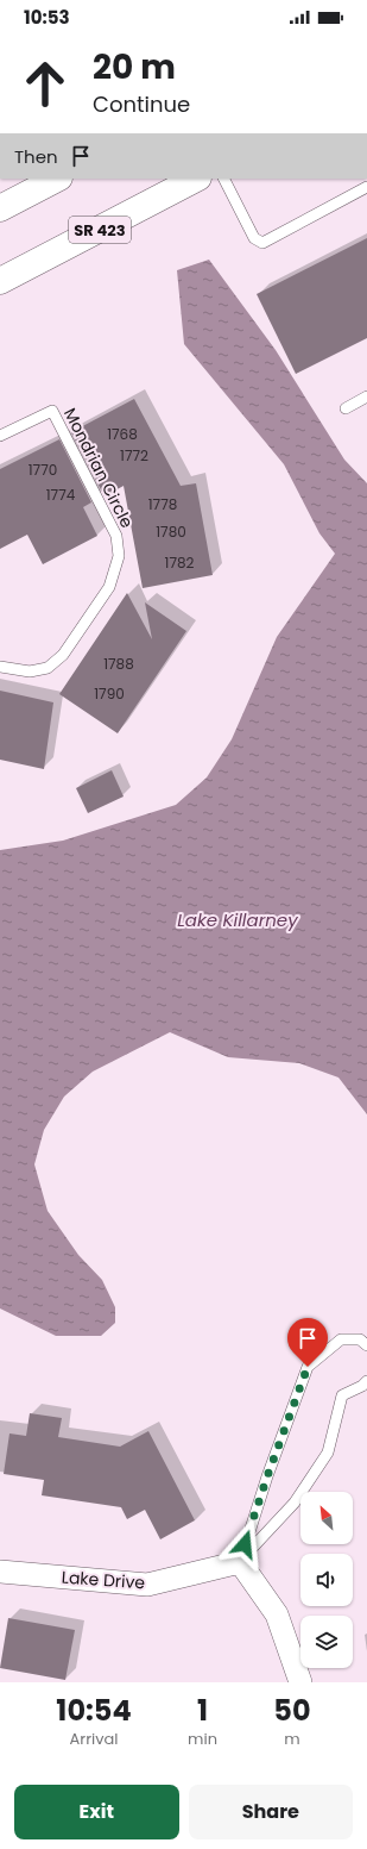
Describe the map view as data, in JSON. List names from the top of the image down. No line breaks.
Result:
{"streets":{"main road":["SR 423"],"street":["Lake Drive"],"lane":["Mondrian Circle"]},"water":["Lake Killarney"],"house_numbers":["1768","1772","1770","1774","1778","1780","1782","1788","1790"],"north":"top left","page":{"status":"10:53","turn":["20 m","Continue"],"then":"Then","eta":["10:54","Arrival","1","min","50","m"],"buttons":["Exit","Share"]}}
